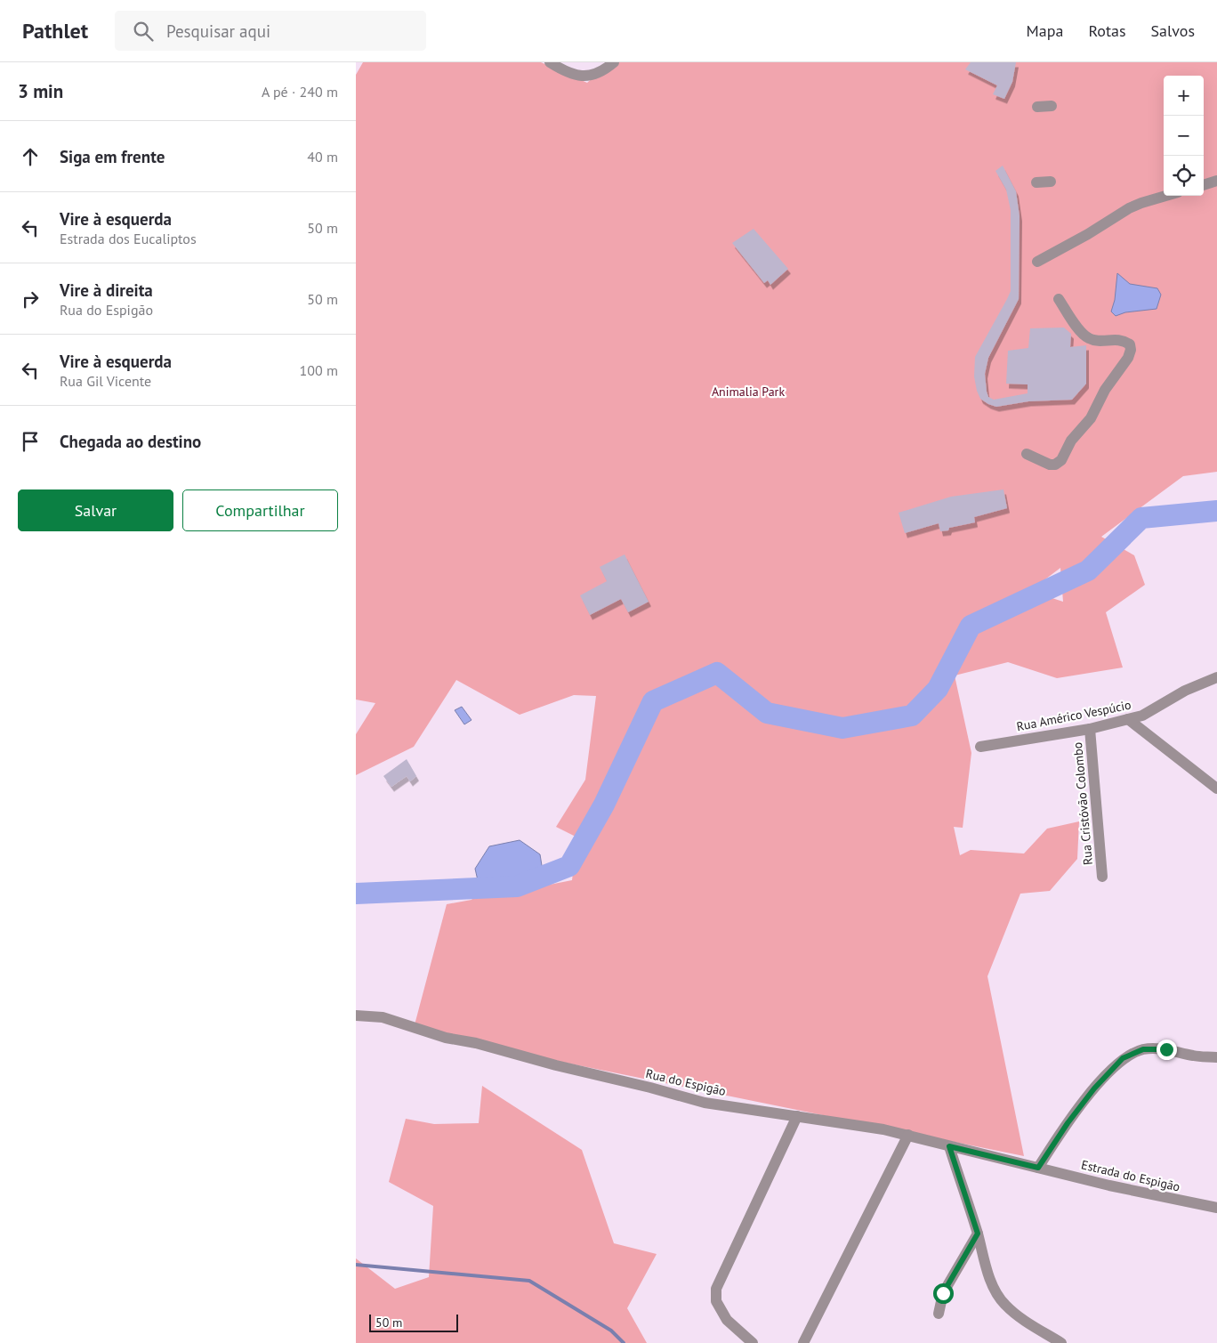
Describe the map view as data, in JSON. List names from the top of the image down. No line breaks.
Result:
{"streets":{"street":["Rua Américo Vespúcio","Rua Cristóvão Colombo","Rua do Espigão","Estrada do Espigão"]},"crossings":[["Rua Américo Vespúcio","Rua Cristóvão Colombo"],["Rua do Espigão","Estrada do Espigão"]],"parks":["Animalia Park"],"scale_bar":"50 m","page":{"header":"Pathlet","search":"Pesquisar aqui","nav":["Mapa","Rotas","Salvos"],"heading":["3 min","A pé · 240 m"],"map_buttons":["+","−"],"list":[["Siga em frente","40 m"],["Vire à esquerda","Estrada dos Eucaliptos","50 m"],["Vire à direita","Rua do Espigão","50 m"],["Vire à esquerda","Rua Gil Vicente","100 m"],"Chegada ao destino"],"buttons":["Salvar","Compartilhar"],"scale":"50 m"}}
